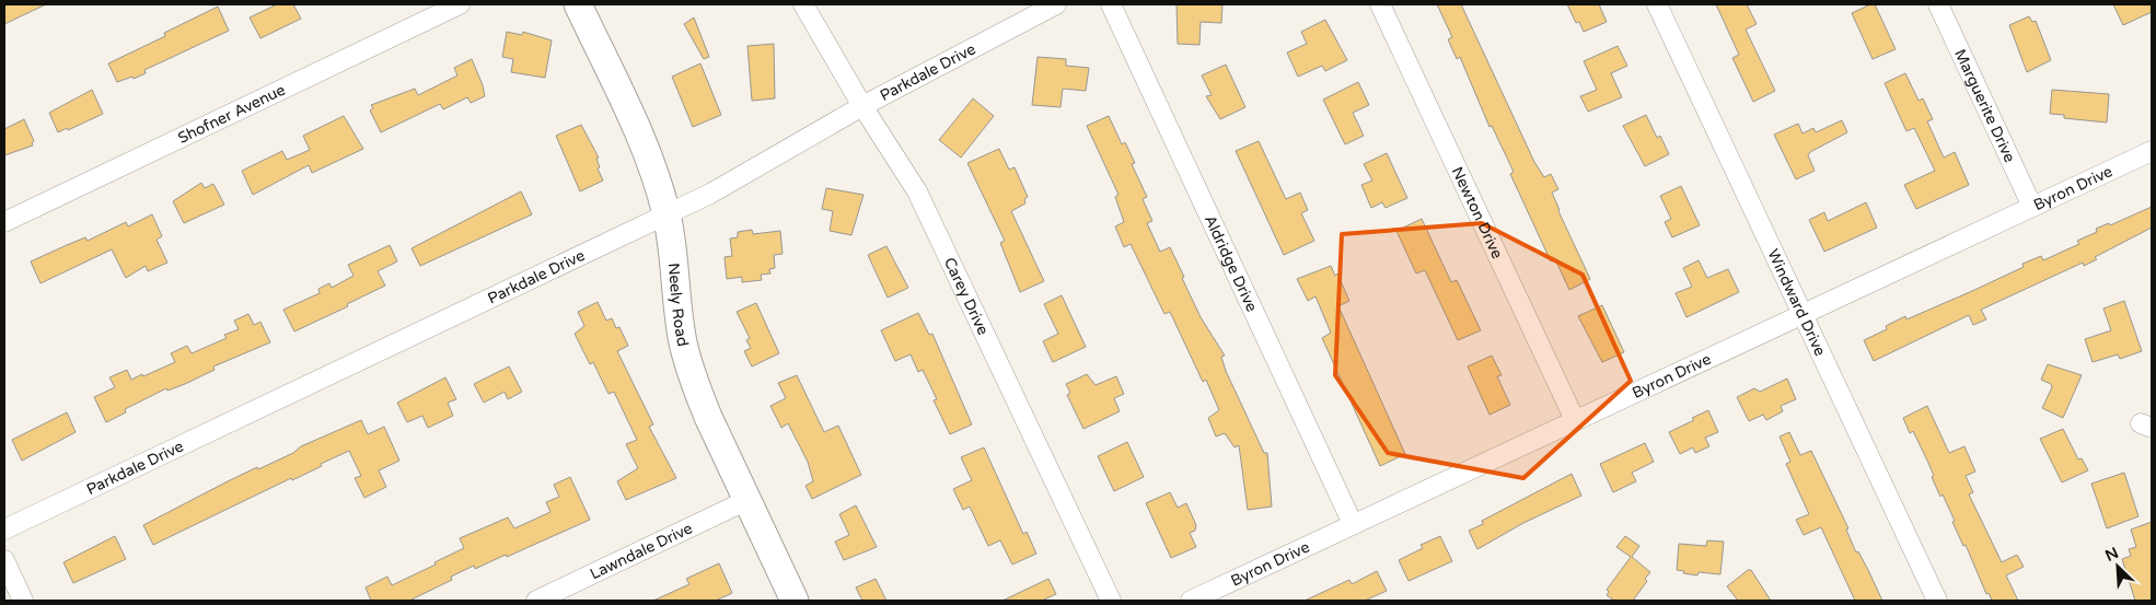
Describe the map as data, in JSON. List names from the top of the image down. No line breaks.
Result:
{"streets":{"street":["Parkdale Drive","Marguerite Drive","Shofner Avenue","Byron Drive","Newton Drive","Aldridge Drive","Carey Drive","Windward Drive","Neely Road","Lawndale Drive"]},"crossings":[["Parkdale Drive","Carey Drive"],["Parkdale Drive","Neely Road"],["Marguerite Drive","Byron Drive"],["Byron Drive","Newton Drive"],["Byron Drive","Aldridge Drive"],["Byron Drive","Windward Drive"],["Neely Road","Lawndale Drive"]],"north":"top left"}
